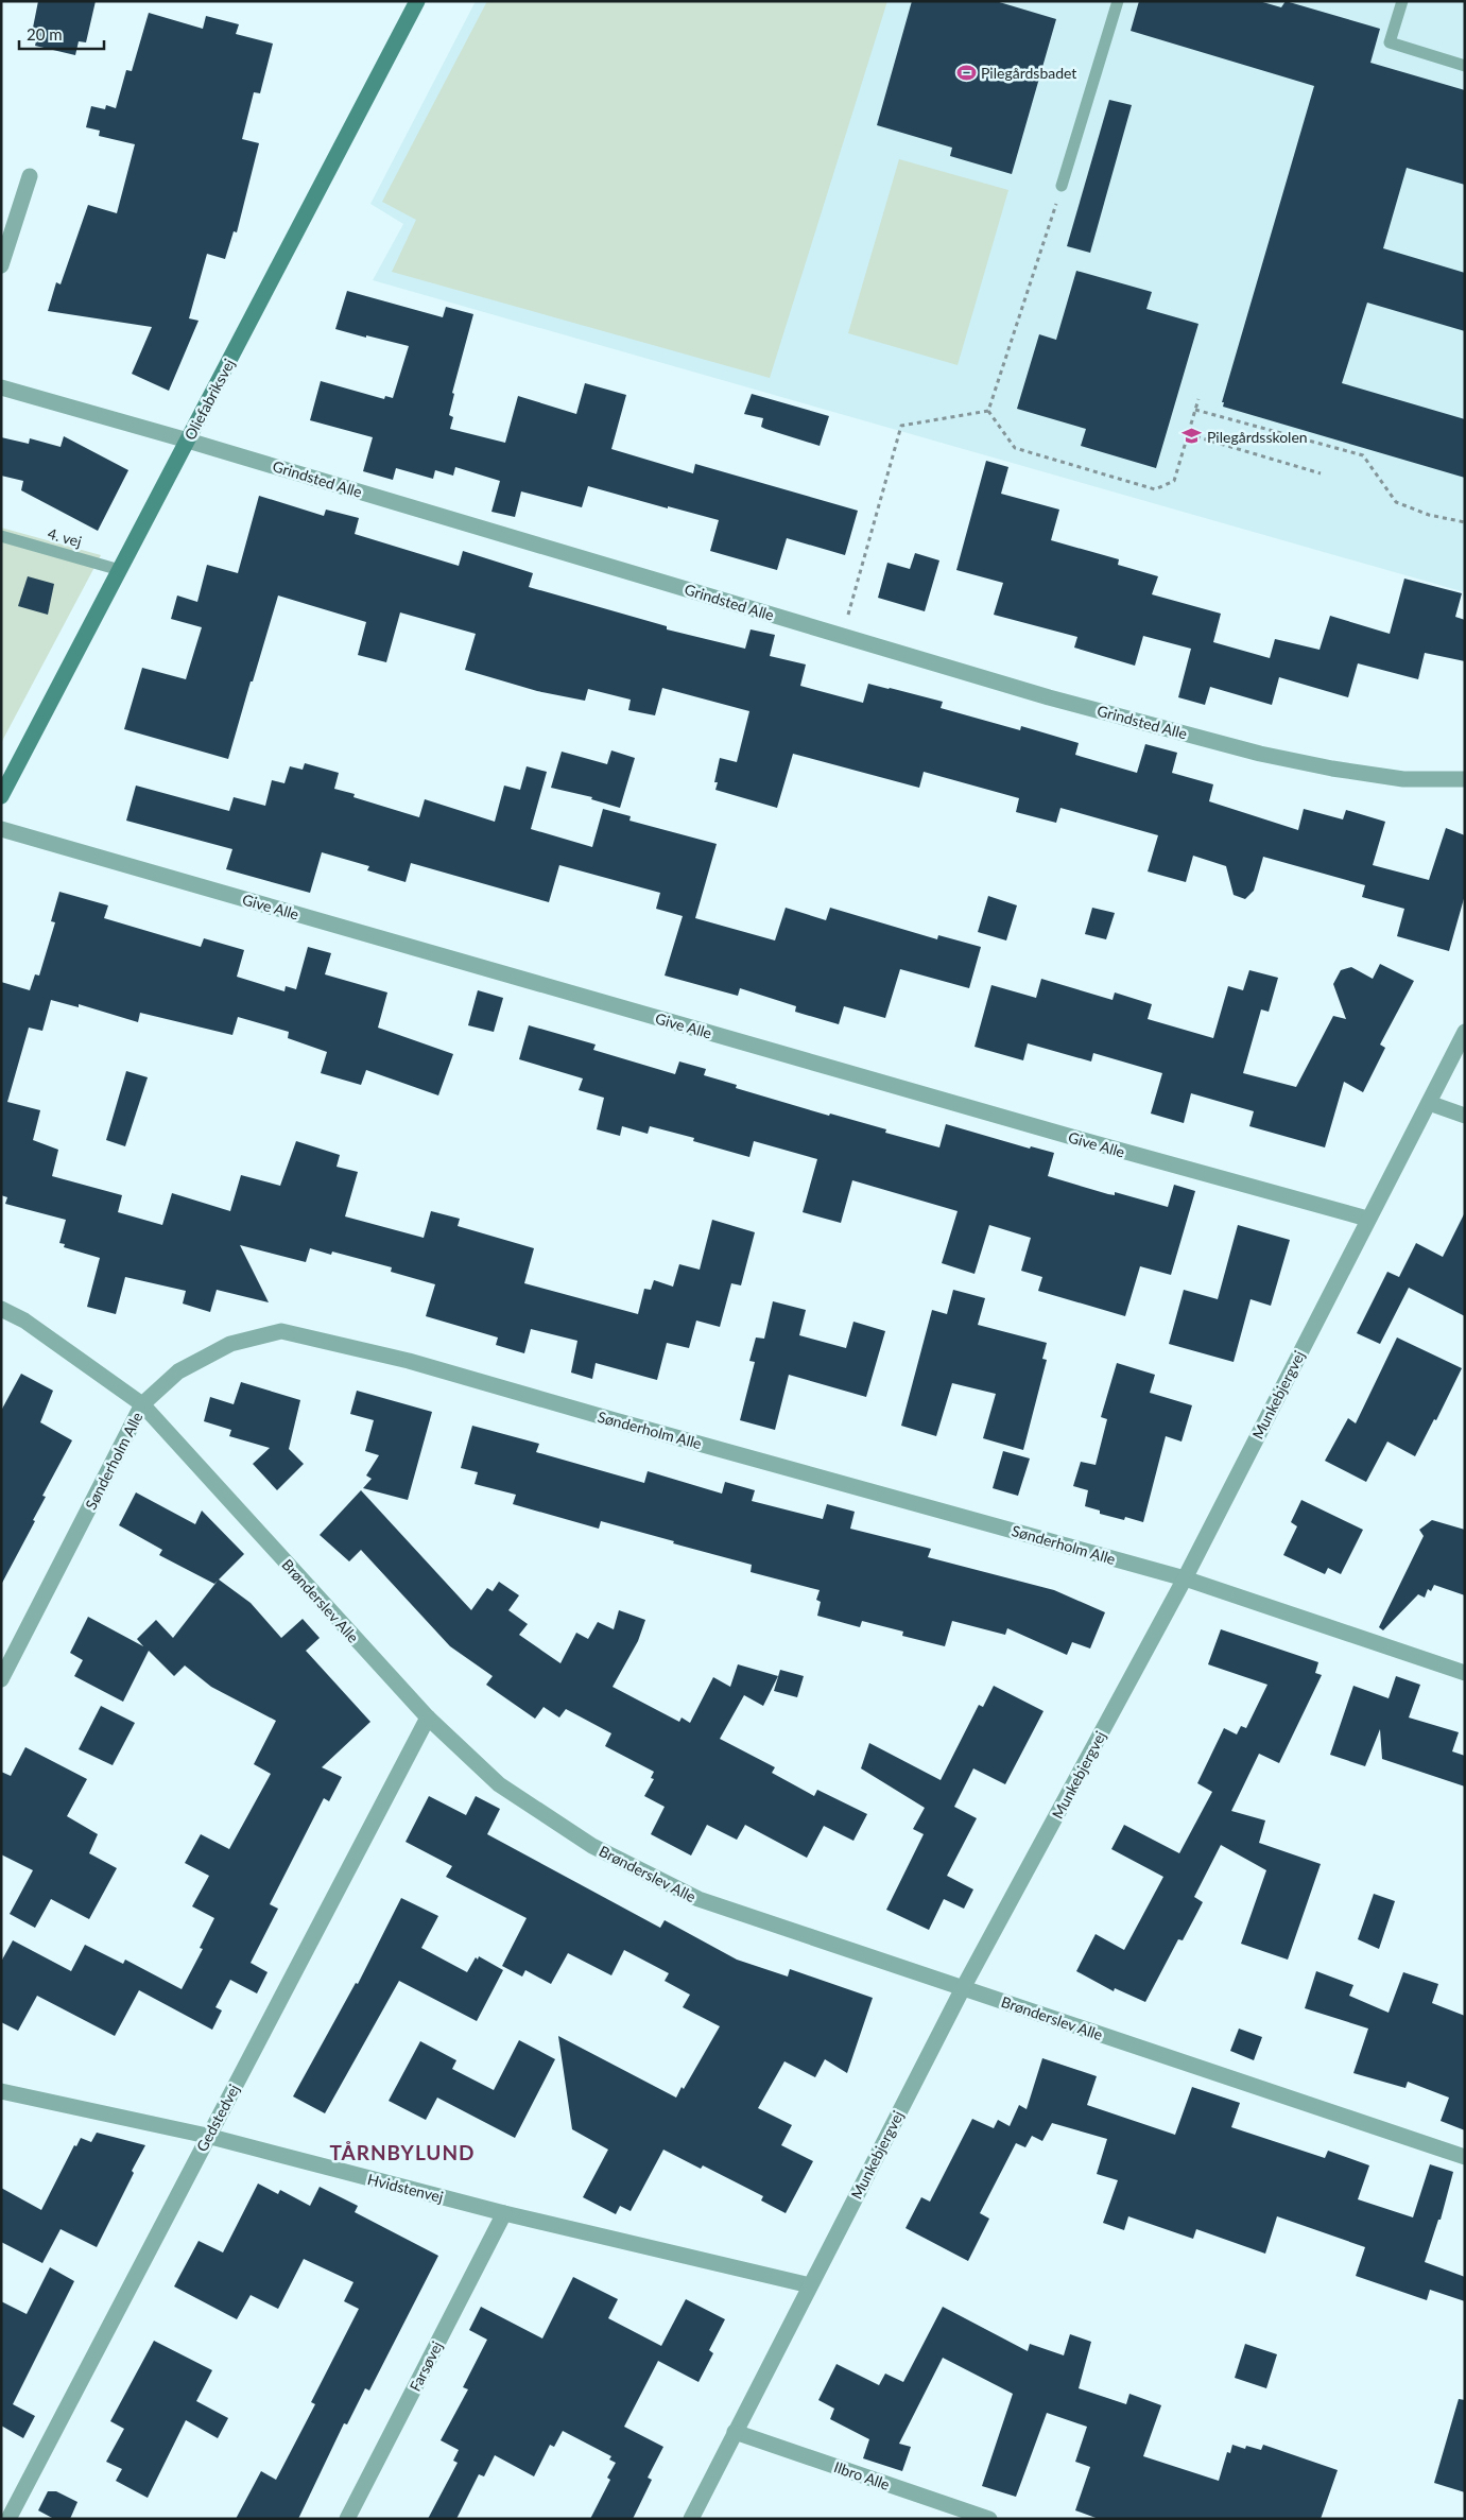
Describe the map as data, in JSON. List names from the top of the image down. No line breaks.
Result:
{"streets":{"street":["Oliefabriksvej","Grindsted Alle","Give Alle","Munkebjergvej","Sønderholm Alle","Brønderslev Alle","Gedstedvej","Hvidstenvej","Farsøvej","Ilbro Alle"],"lane":["4. vej"]},"crossings":[["Oliefabriksvej","Grindsted Alle"],["Oliefabriksvej","4. vej"],["Give Alle","Munkebjergvej"],["Munkebjergvej","Sønderholm Alle"],["Munkebjergvej","Brønderslev Alle"],["Munkebjergvej","Hvidstenvej"],["Munkebjergvej","Ilbro Alle"],["Sønderholm Alle","Brønderslev Alle"],["Brønderslev Alle","Gedstedvej"],["Gedstedvej","Hvidstenvej"],["Hvidstenvej","Farsøvej"]],"districts":["TÅRNBYLUND"],"places":{"sports":["Pilegårdsbadet"],"school or university":["Pilegårdsskolen"]},"scale_bar":"20 m"}
